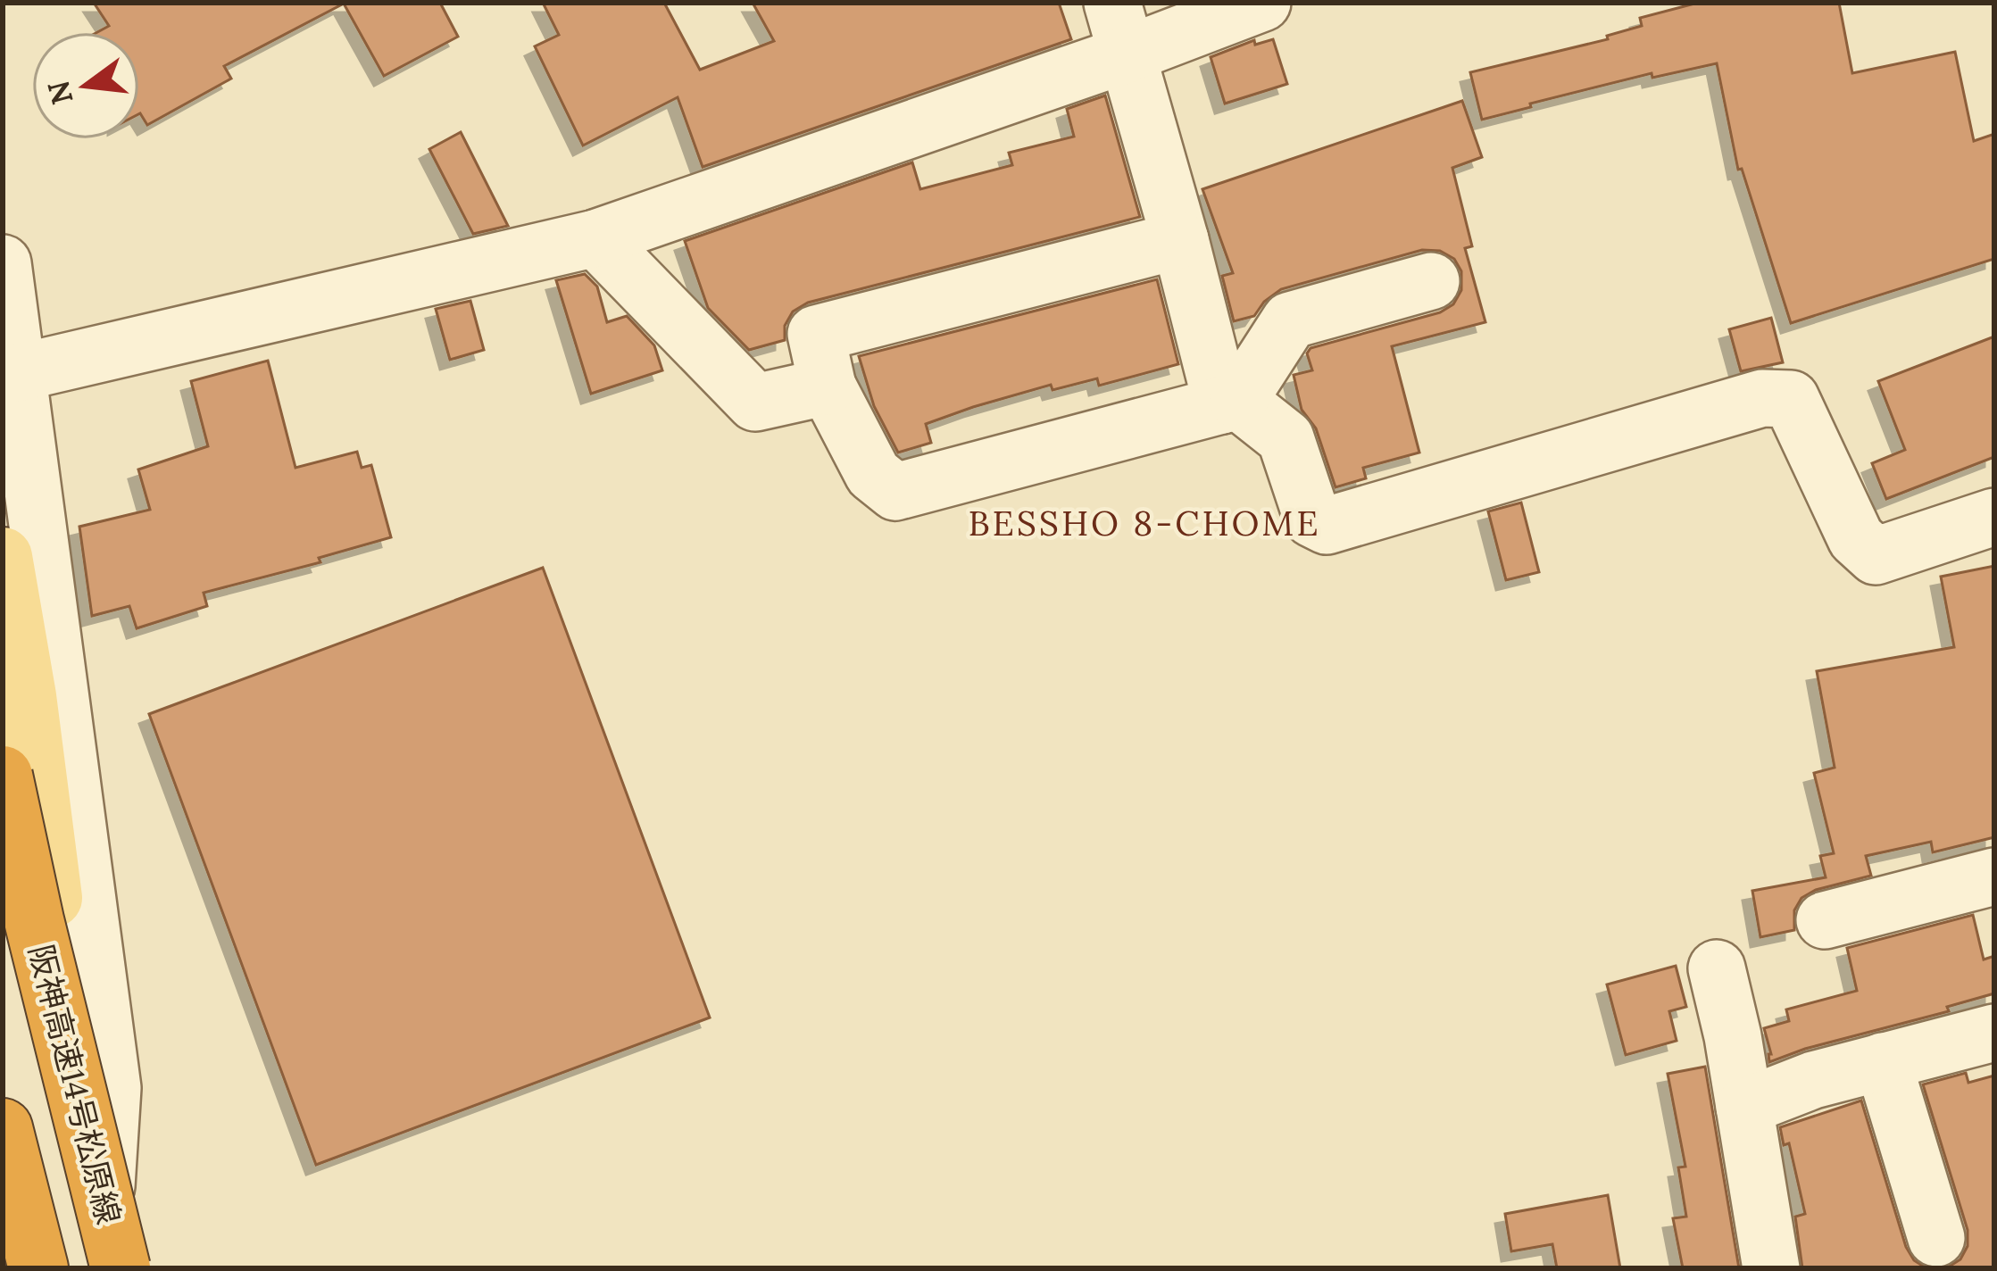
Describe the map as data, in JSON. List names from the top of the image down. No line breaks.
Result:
{"streets":{"highway":["阪神高速14号松原線"]},"districts":["BESSHO 8-CHOME"],"north":"left"}
